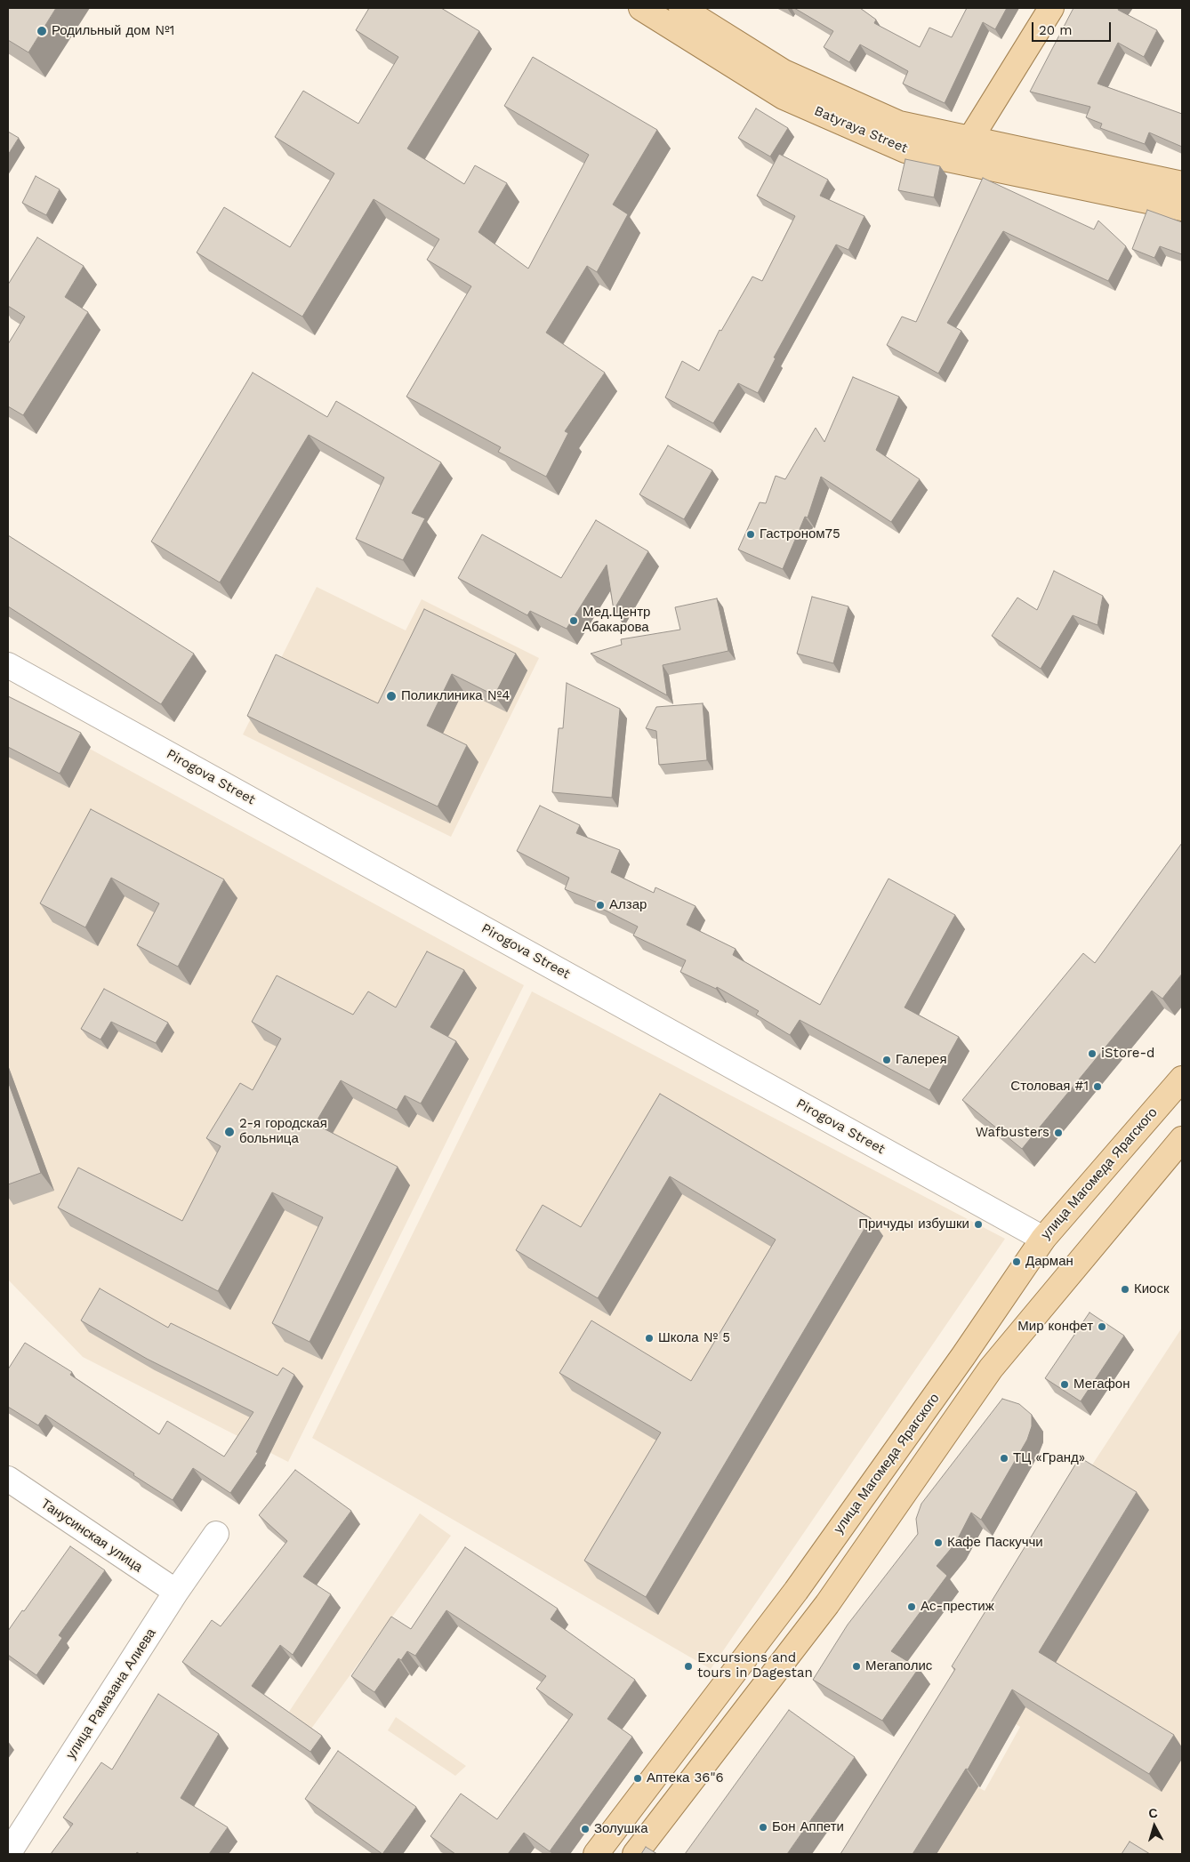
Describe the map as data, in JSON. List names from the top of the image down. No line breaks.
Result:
{"streets":{"main road":["Batyraya Street","улица Магомеда Ярагского"],"street":["Pirogova Street","Танусинская улица","улица Рамазана Алиева"]},"crossings":[["Pirogova Street","улица Магомеда Ярагского"],["Танусинская улица","улица Рамазана Алиева"]],"places":["Родильный дом №1","Гастроном75","Мед.Центр Абакарова","Поликлиника №4","Алзар","iStore-d","Галерея","Столовая #1","2-я городская больница","Wafbusters","Причуды избушки","Дарман","Киоск","Мир конфет","Школа № 5","Мегафон","ТЦ «Гранд»","Кафе Паскуччи","Ас-престиж","Excursions and tours in Dagestan","Мегаполис","Аптека 36\"6","Бон Аппети","Золушка"],"scale_bar":"20 m","north":"top"}
